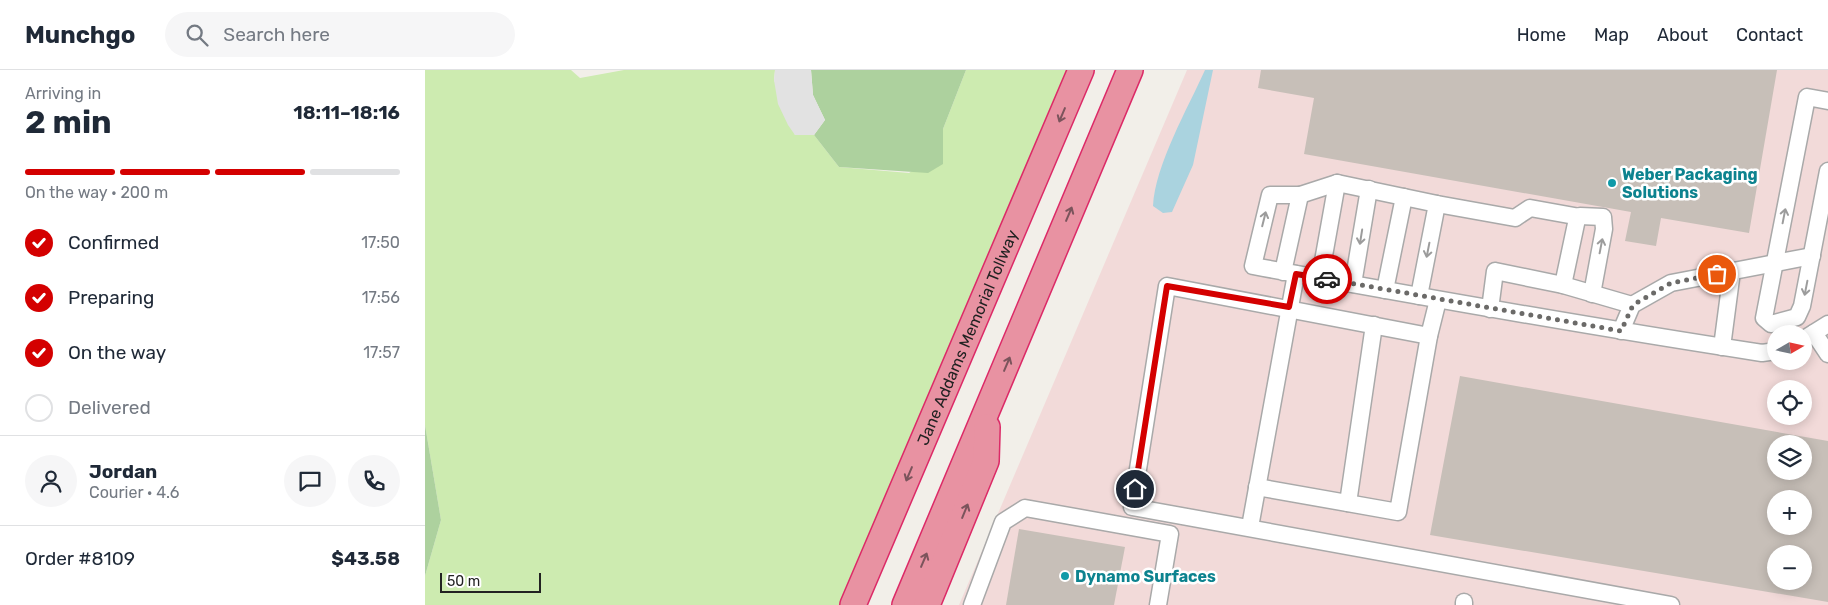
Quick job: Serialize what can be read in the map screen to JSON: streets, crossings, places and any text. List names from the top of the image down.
{
  "streets": {
    "highway": ["Jane Addams Memorial Tollway"]
  },
  "places": ["Weber Packaging Solutions", "Dynamo Surfaces"],
  "scale_bar": "50 m",
  "north": "right",
  "page": {
    "header": "Munchgo",
    "search": "Search here",
    "nav": [
      "Home",
      "Map",
      "About",
      "Contact"
    ],
    "heading": ["2 min", "Arriving in", "18:11–18:16"],
    "panel": [
      "Jordan",
      "Courier · 4.6",
      "Order #8109",
      "$43.58"
    ],
    "bar": "On the way · 200 m",
    "list": [
      ["Confirmed", "17:50"],
      ["Preparing", "17:56"],
      ["On the way", "17:57"],
      "Delivered"
    ],
    "map_buttons": ["+", "−"],
    "scale": "50 m"
  }
}
